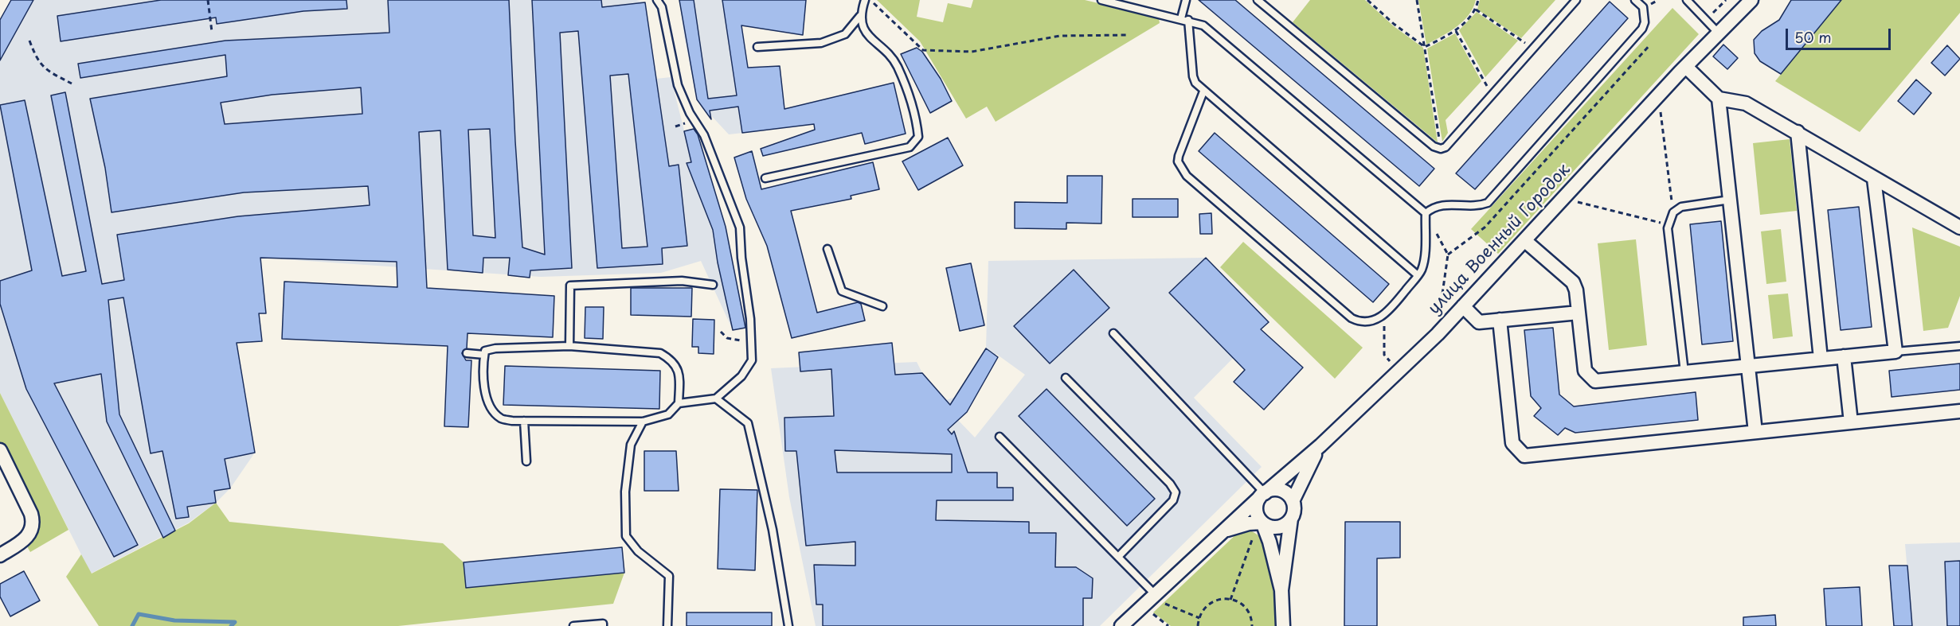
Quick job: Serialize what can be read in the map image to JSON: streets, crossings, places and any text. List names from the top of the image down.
{
  "streets": {
    "street": ["улица Военный Городок"]
  },
  "scale_bar": "50 m"
}
